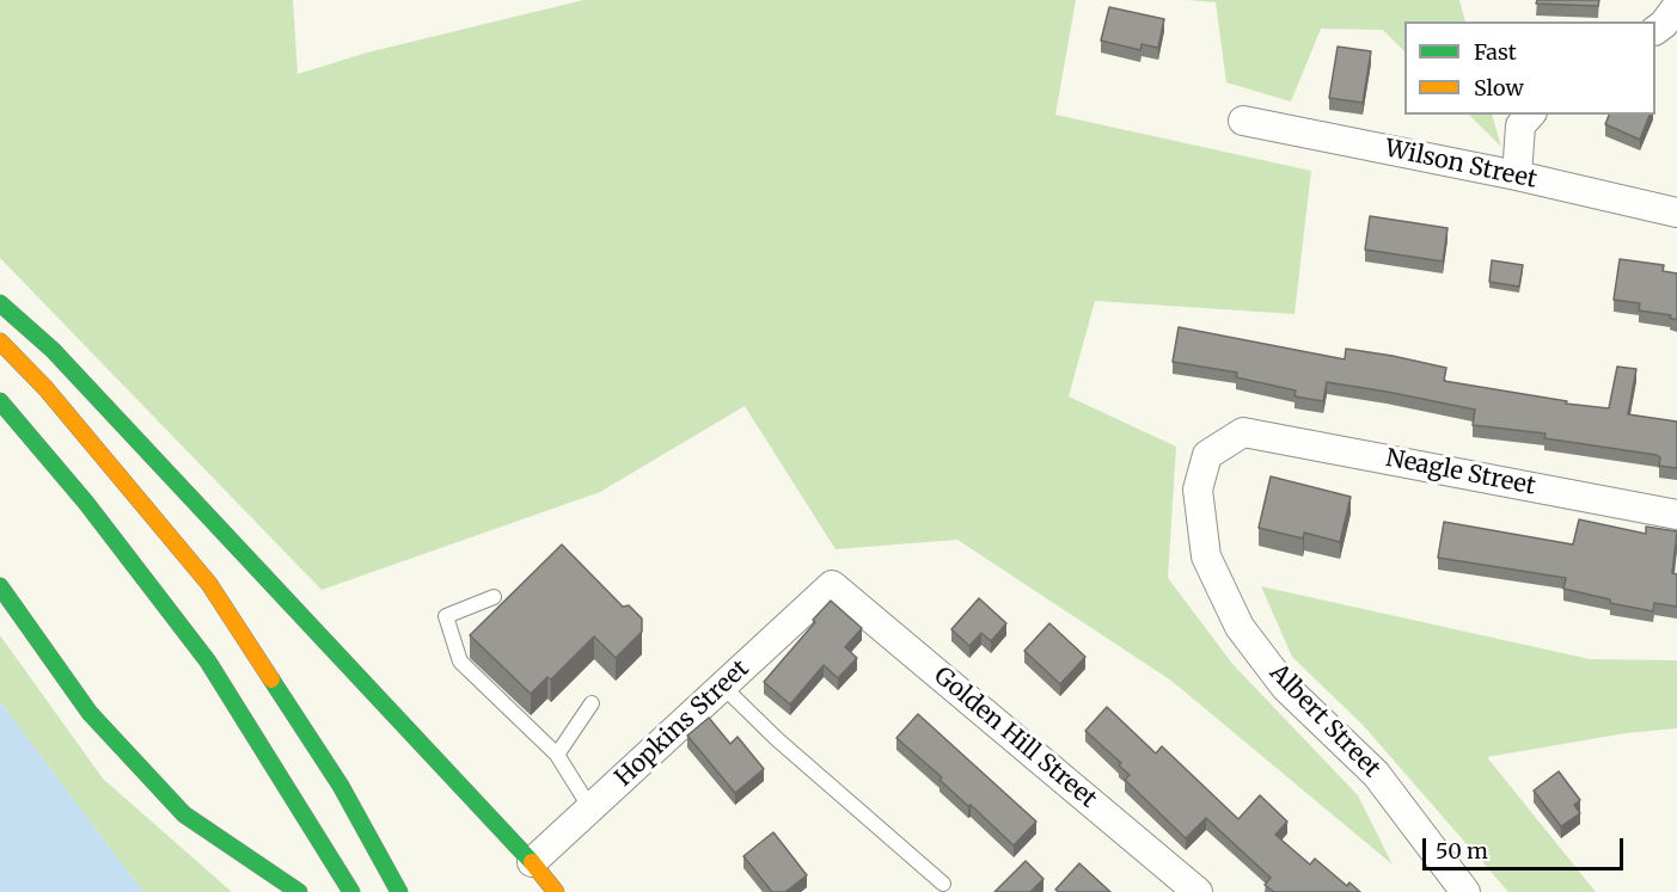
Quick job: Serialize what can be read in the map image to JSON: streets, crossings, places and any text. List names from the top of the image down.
{
  "streets": {
    "street": [
      "Wilson Street",
      "Neagle Street",
      "Albert Street",
      "Hopkins Street",
      "Golden Hill Street"
    ]
  },
  "crossings": [
    ["Neagle Street", "Albert Street"],
    ["Hopkins Street", "Golden Hill Street"]
  ],
  "legend": ["Fast", "Slow"],
  "scale_bar": "50 m"
}
